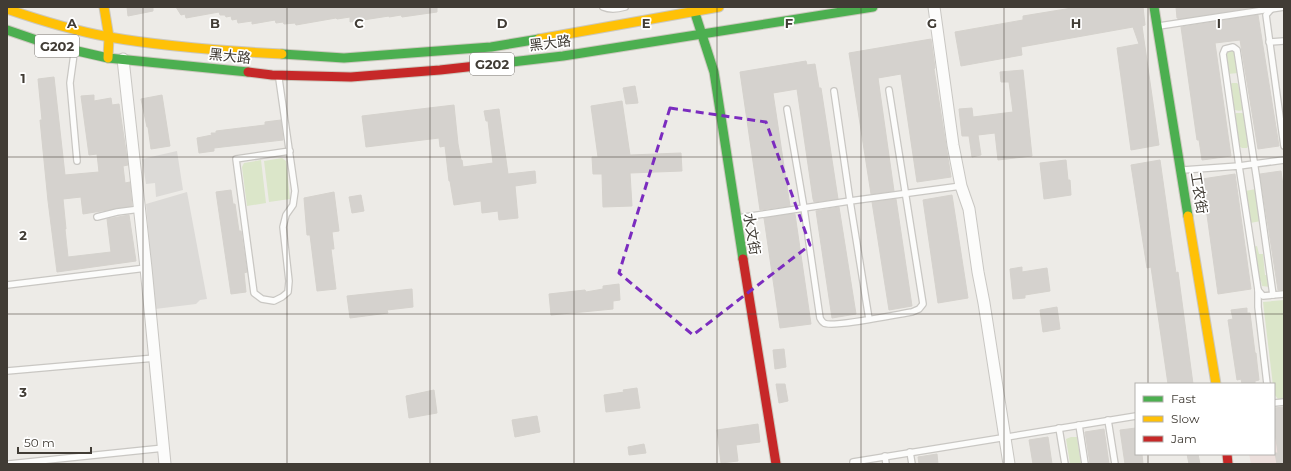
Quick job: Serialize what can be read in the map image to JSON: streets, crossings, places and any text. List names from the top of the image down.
{
  "streets": {
    "main road": [
      "黑大路",
      "G202",
      "工农街",
      "水文街"
    ]
  },
  "crossings": [
    ["黑大路", "G202"],
    ["黑大路", "水文街"]
  ],
  "legend": ["Fast", "Slow", "Jam"],
  "scale_bar": "50 m",
  "grid": {
    "columns": [
      "A",
      "B",
      "C",
      "D",
      "E",
      "F",
      "G",
      "H",
      "I"
    ],
    "rows": ["1", "2", "3"]
  }
}
